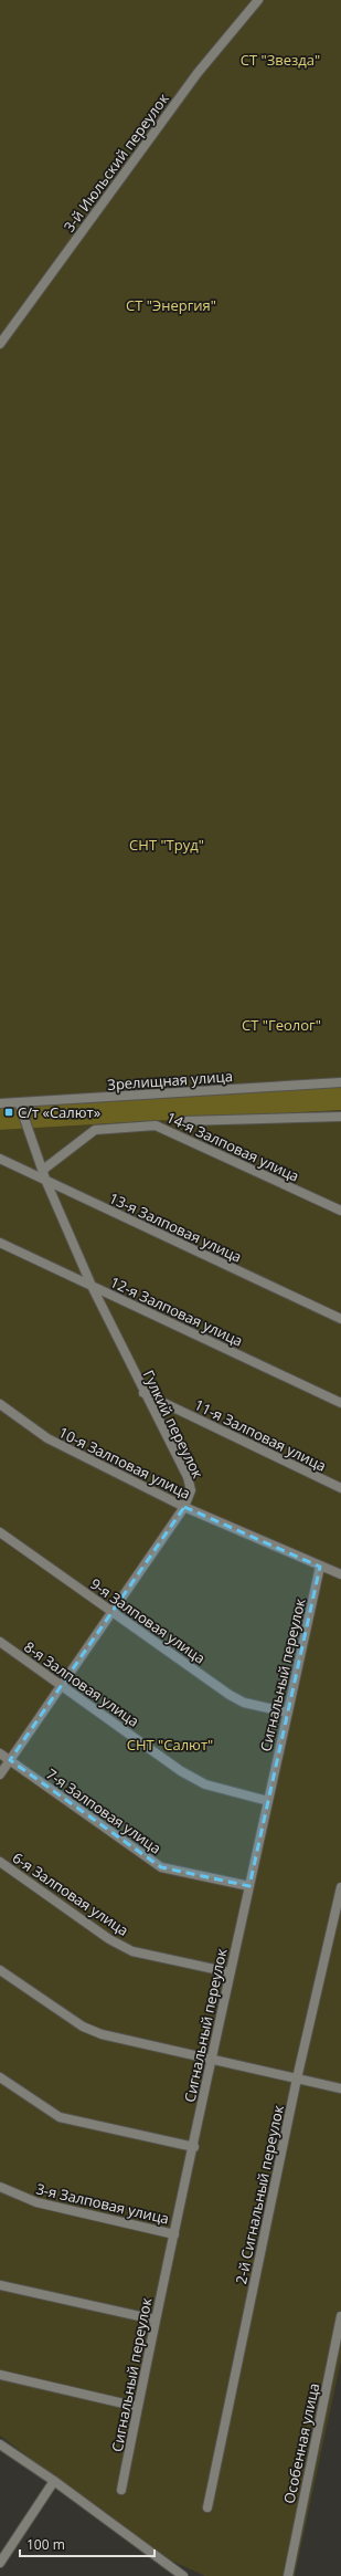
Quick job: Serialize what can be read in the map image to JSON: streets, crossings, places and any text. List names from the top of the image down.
{
  "streets": {
    "street": [
      "3-й Июльский переулок",
      "Зрелищная улица",
      "14-я Залповая улица",
      "13-я Залповая улица",
      "12-я Залповая улица",
      "Гулкий переулок",
      "11-я Залповая улица",
      "10-я Залповая улица",
      "9-я Залповая улица",
      "Сигнальный переулок",
      "8-я Залповая улица",
      "7-я Залповая улица",
      "6-я Залповая улица",
      "2-й Сигнальный переулок",
      "3-я Залповая улица",
      "Особенная улица"
    ]
  },
  "crossings": [
    ["Зрелищная улица", "Гулкий переулок"],
    ["14-я Залповая улица", "Гулкий переулок"],
    ["13-я Залповая улица", "Гулкий переулок"],
    ["12-я Залповая улица", "Гулкий переулок"],
    ["Гулкий переулок", "11-я Залповая улица"],
    ["Гулкий переулок", "10-я Залповая улица"],
    ["Гулкий переулок", "9-я Залповая улица"],
    ["Гулкий переулок", "8-я Залповая улица"],
    ["Гулкий переулок", "7-я Залповая улица"],
    ["10-я Залповая улица", "Сигнальный переулок"],
    ["9-я Залповая улица", "Сигнальный переулок"],
    ["Сигнальный переулок", "8-я Залповая улица"],
    ["Сигнальный переулок", "7-я Залповая улица"],
    ["Сигнальный переулок", "6-я Залповая улица"],
    ["Сигнальный переулок", "3-я Залповая улица"]
  ],
  "parks": [
    "СТ \"Звезда\"",
    "СТ \"Энергия\"",
    "СНТ \"Труд\"",
    "СТ \"Геолог\"",
    "СНТ \"Салют\""
  ],
  "places": {
    "transit": ["С/т «Салют»"]
  },
  "scale_bar": "100 m"
}
